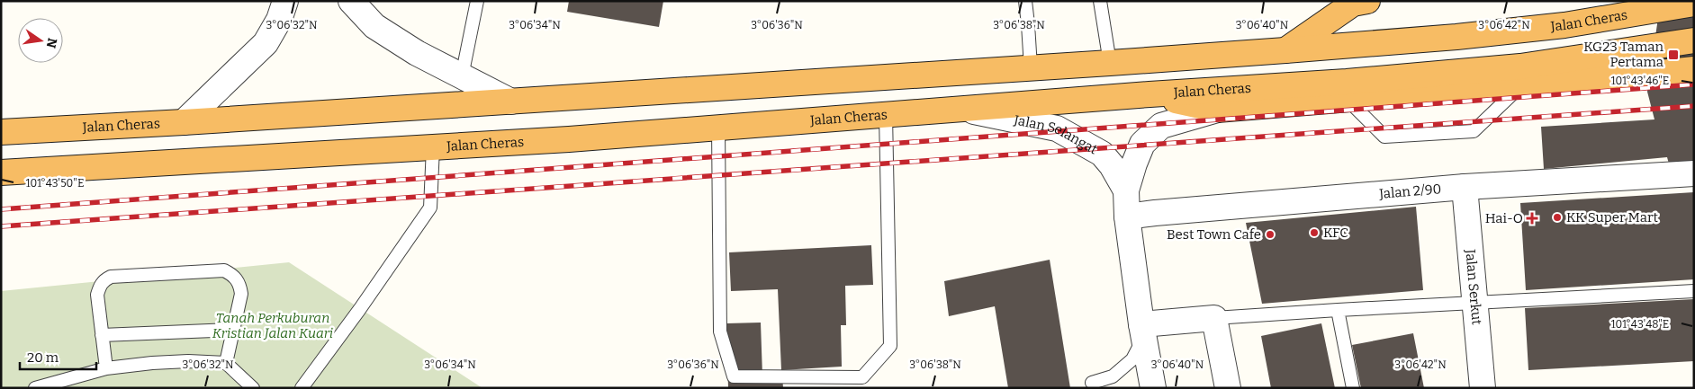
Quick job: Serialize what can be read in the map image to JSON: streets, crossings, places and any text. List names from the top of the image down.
{
  "streets": {
    "highway": ["Jalan Cheras"],
    "street": ["Jalan Selangat", "Jalan 2/90", "Jalan Serkut"]
  },
  "crossings": [
    ["Jalan Cheras", "Jalan Selangat"],
    ["Jalan Selangat", "Jalan 2/90"],
    ["Jalan 2/90", "Jalan Serkut"]
  ],
  "parks": ["Tanah Perkuburan Kristian Jalan Kuari"],
  "places": {
    "transit": ["KG23 Taman Pertama"],
    "other": ["KK Super Mart", "KFC", "Best Town Cafe"],
    "health": ["Hai-O"]
  },
  "scale_bar": "20 m",
  "north": "right",
  "coordinates": [
    "3°06'32\"N",
    "3°06'34\"N",
    "3°06'36\"N",
    "3°06'38\"N",
    "3°06'40\"N",
    "3°06'42\"N",
    "101°43'46\"E",
    "101°43'50\"E",
    "101°43'48\"E"
  ]
}
